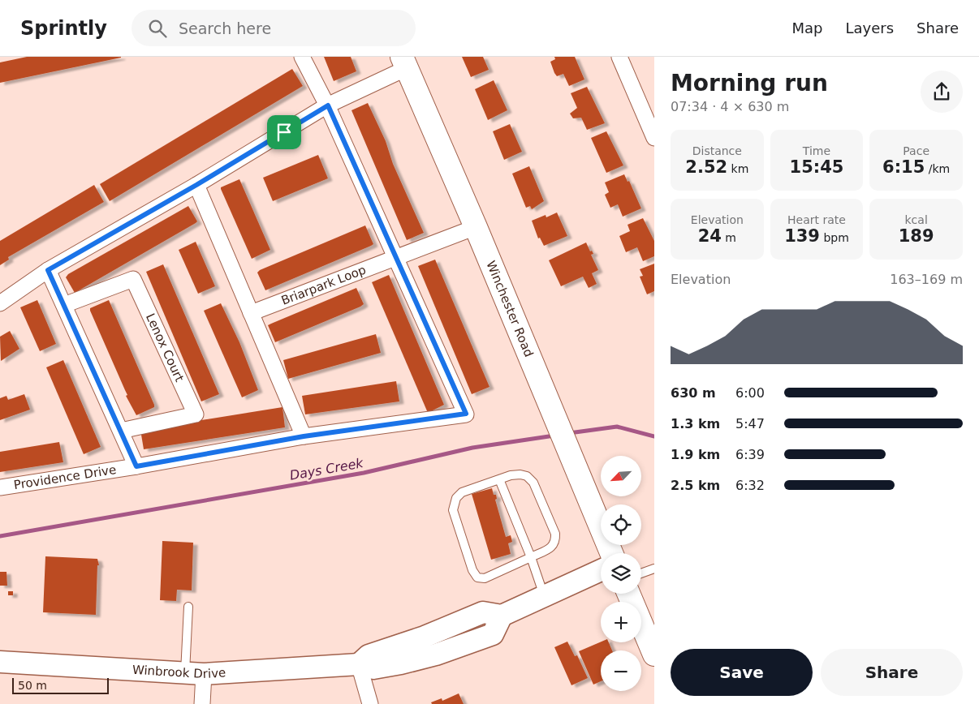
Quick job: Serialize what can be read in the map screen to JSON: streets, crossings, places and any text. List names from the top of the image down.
{
  "streets": {
    "main road": ["Winchester Road"],
    "street": [
      "Briarpark Loop",
      "Lenox Court",
      "Providence Drive",
      "Winbrook Drive"
    ]
  },
  "crossings": [
    ["Briarpark Loop", "Winchester Road"],
    ["Briarpark Loop", "Providence Drive"]
  ],
  "water": ["Days Creek"],
  "scale_bar": "50 m",
  "north": "bottom left",
  "page": {
    "header": "Sprintly",
    "search": "Search here",
    "nav": ["Map", "Layers", "Share"],
    "heading": ["Morning run", "07:34 · 4 × 630 m"],
    "stats": [
      ["Distance", "2.52 km"],
      ["Time", "15:45"],
      ["Pace", "6:15 /km"],
      ["Elevation", "24 m"],
      ["Heart rate", "139 bpm"],
      ["kcal", "189"]
    ],
    "chart": ["Elevation", "163–169 m"],
    "list": [
      {
        "name": "630 m",
        "note": "6:00"
      },
      {
        "name": "1.3 km",
        "note": "5:47"
      },
      {
        "name": "1.9 km",
        "note": "6:39"
      },
      {
        "name": "2.5 km",
        "note": "6:32"
      }
    ],
    "map_buttons": ["+", "−"],
    "buttons": ["Save", "Share"],
    "scale": "50 m"
  }
}
